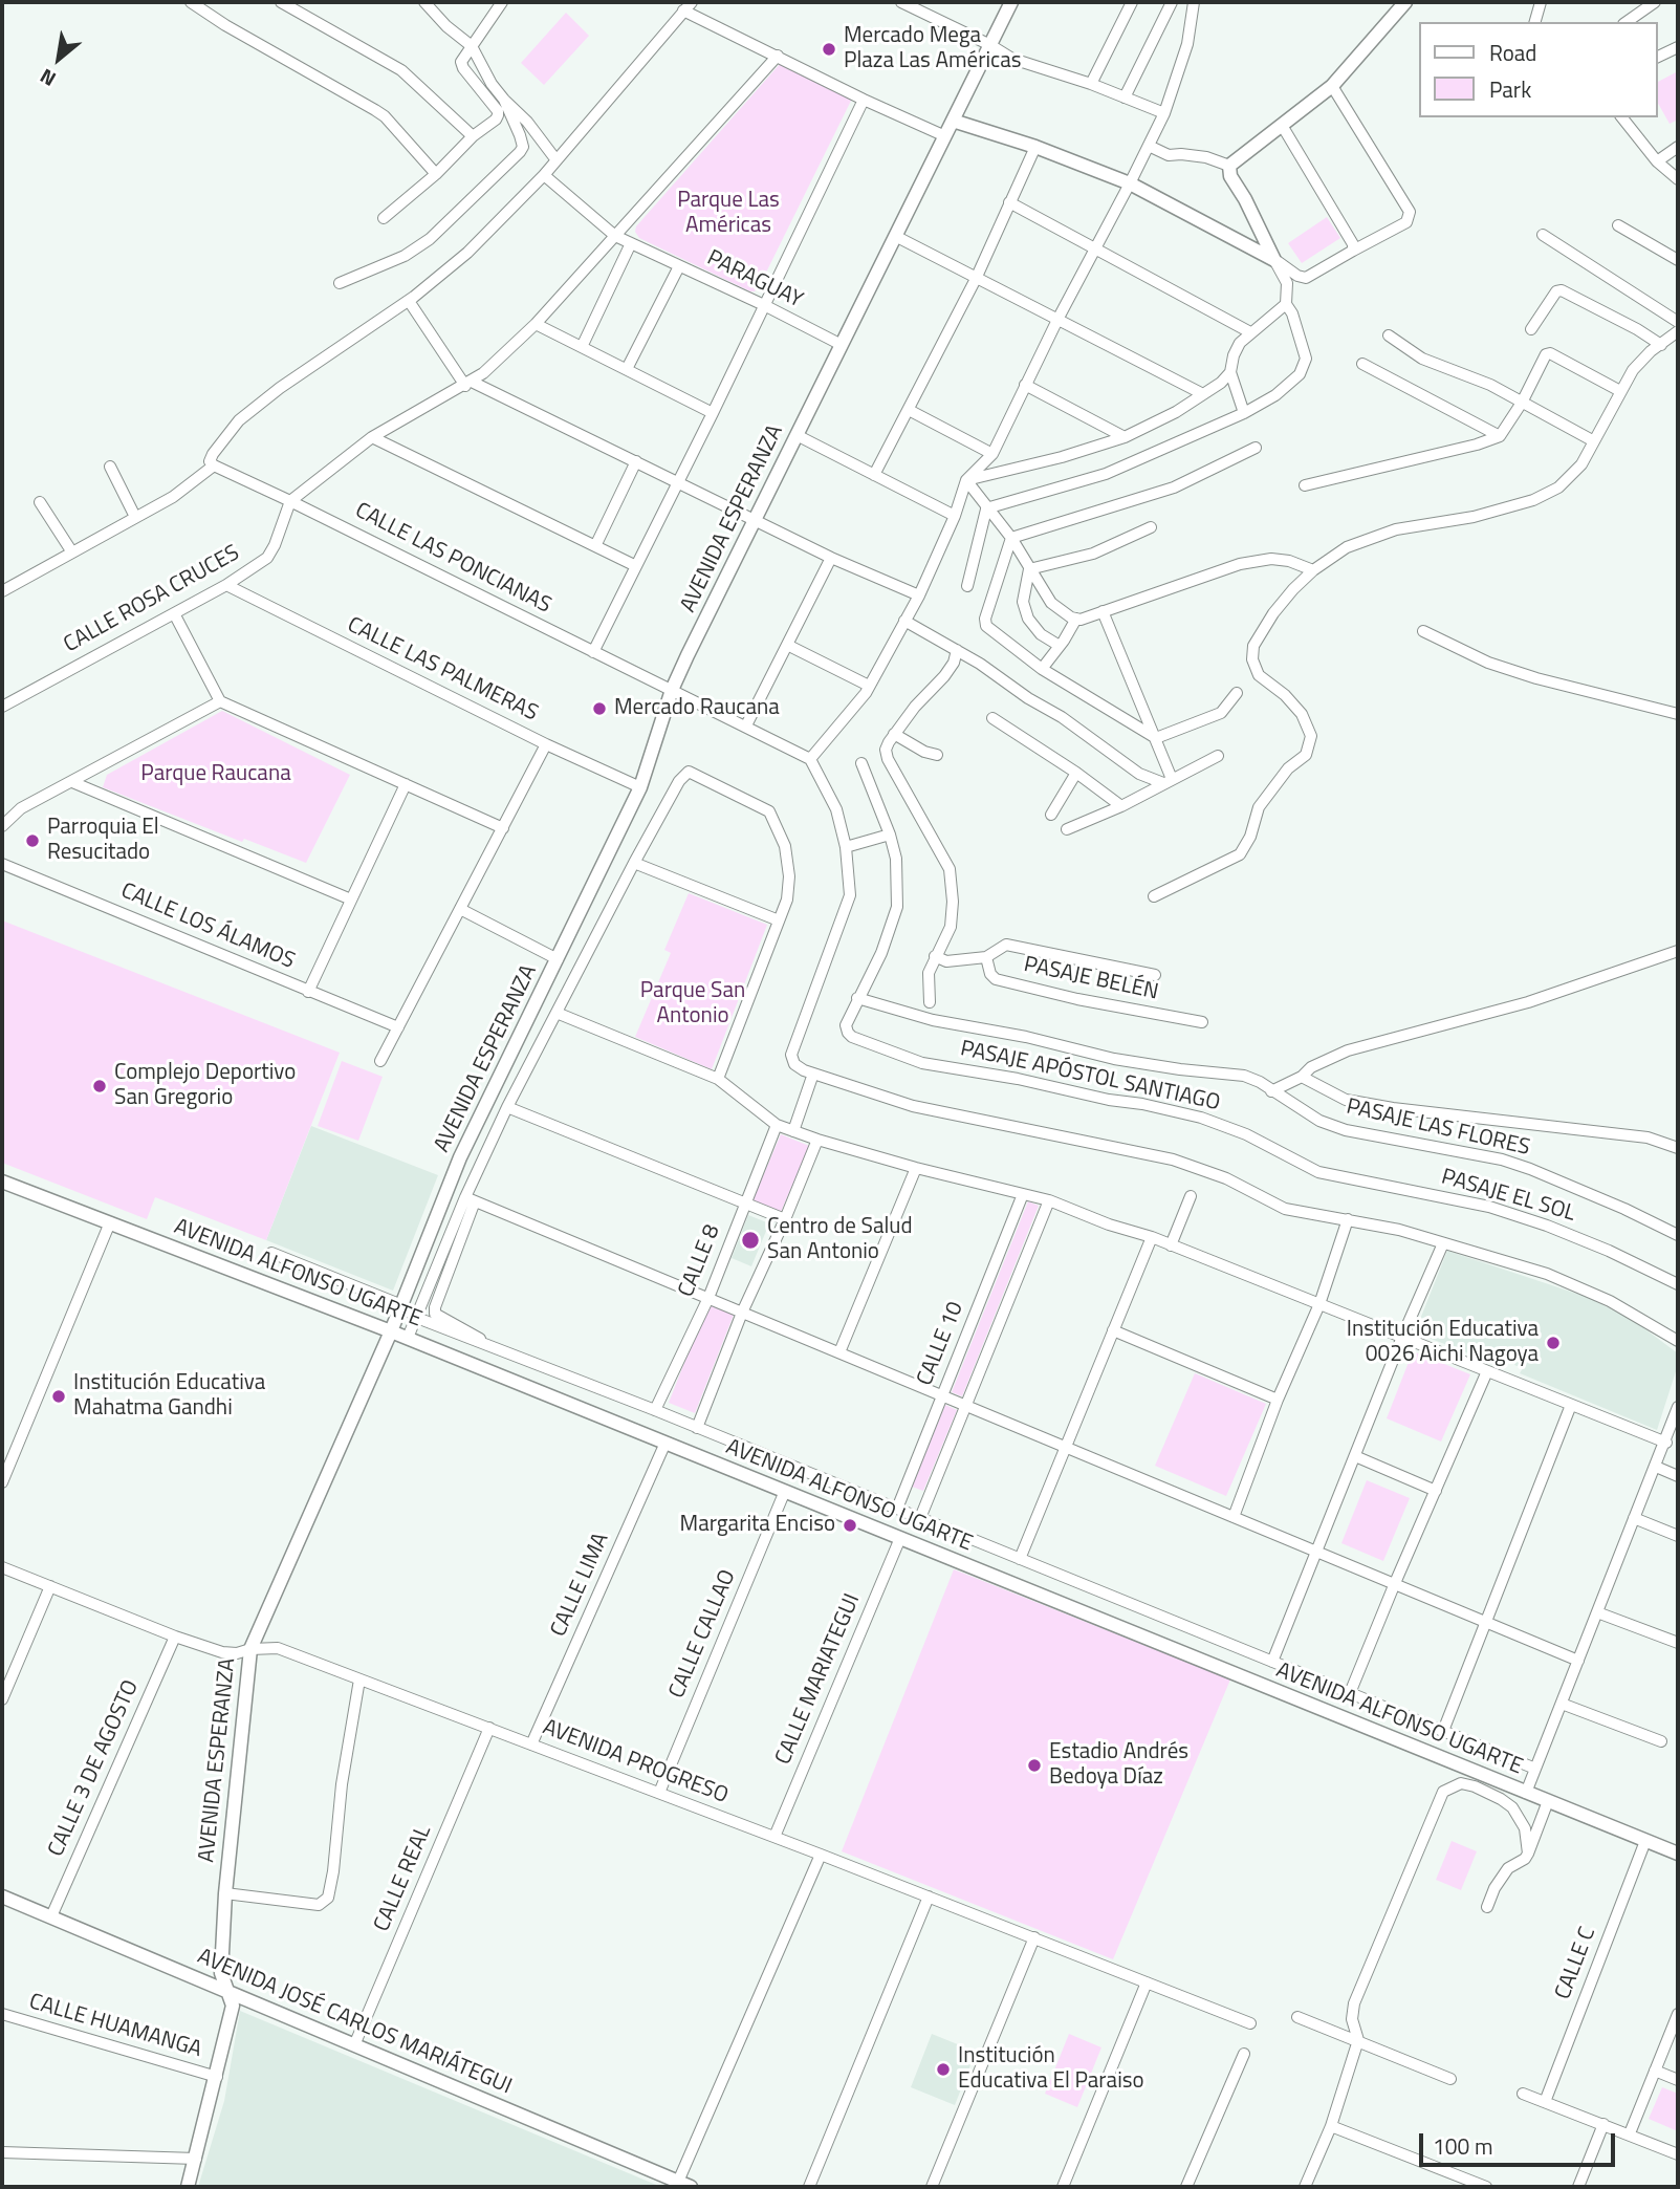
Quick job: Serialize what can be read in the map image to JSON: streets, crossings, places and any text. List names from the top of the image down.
{
  "streets": {
    "street": [
      "PARAGUAY",
      "AVENIDA ESPERANZA",
      "CALLE LAS PONCIANAS",
      "CALLE ROSA CRUCES",
      "CALLE LAS PALMERAS",
      "CALLE LOS ÁLAMOS",
      "PASAJE BELÉN",
      "PASAJE APÓSTOL SANTIAGO",
      "PASAJE LAS FLORES",
      "PASAJE EL SOL",
      "CALLE 8",
      "AVENIDA ALFONSO UGARTE",
      "CALLE 10",
      "CALLE LIMA",
      "CALLE CALLAO",
      "CALLE MARIATEGUI",
      "AVENIDA PROGRESO",
      "CALLE 3 DE AGOSTO",
      "CALLE REAL",
      "CALLE C",
      "AVENIDA JOSÉ CARLOS MARIÁTEGUI",
      "CALLE HUAMANGA"
    ]
  },
  "crossings": [
    ["PARAGUAY", "AVENIDA ESPERANZA"],
    ["AVENIDA ESPERANZA", "CALLE LAS PONCIANAS"],
    ["AVENIDA ESPERANZA", "CALLE LAS PALMERAS"],
    ["AVENIDA ESPERANZA", "AVENIDA ALFONSO UGARTE"],
    ["AVENIDA ESPERANZA", "AVENIDA PROGRESO"],
    ["AVENIDA ESPERANZA", "AVENIDA JOSÉ CARLOS MARIÁTEGUI"],
    ["AVENIDA ESPERANZA", "CALLE HUAMANGA"],
    ["CALLE LAS PONCIANAS", "CALLE ROSA CRUCES"],
    ["CALLE ROSA CRUCES", "CALLE LAS PALMERAS"],
    ["PASAJE APÓSTOL SANTIAGO", "PASAJE LAS FLORES"],
    ["PASAJE APÓSTOL SANTIAGO", "PASAJE EL SOL"],
    ["CALLE 8", "AVENIDA ALFONSO UGARTE"],
    ["AVENIDA ALFONSO UGARTE", "CALLE 10"],
    ["AVENIDA ALFONSO UGARTE", "CALLE LIMA"],
    ["AVENIDA ALFONSO UGARTE", "CALLE CALLAO"],
    ["AVENIDA ALFONSO UGARTE", "CALLE MARIATEGUI"],
    ["AVENIDA ALFONSO UGARTE", "CALLE C"],
    ["CALLE LIMA", "AVENIDA PROGRESO"],
    ["CALLE CALLAO", "AVENIDA PROGRESO"],
    ["CALLE MARIATEGUI", "AVENIDA PROGRESO"],
    ["AVENIDA PROGRESO", "CALLE 3 DE AGOSTO"],
    ["AVENIDA PROGRESO", "CALLE REAL"],
    ["CALLE 3 DE AGOSTO", "AVENIDA JOSÉ CARLOS MARIÁTEGUI"],
    ["CALLE REAL", "AVENIDA JOSÉ CARLOS MARIÁTEGUI"]
  ],
  "parks": ["Parque Las Américas", "Parque Raucana", "Parque San Antonio"],
  "places": [
    "Mercado Mega Plaza Las Américas",
    "Mercado Raucana",
    "Parroquia El Resucitado",
    "Complejo Deportivo San Gregorio",
    "Centro de Salud San Antonio",
    "Institución Educativa 0026 Aichi Nagoya",
    "Institución Educativa Mahatma Gandhi",
    "Margarita Enciso",
    "Estadio Andrés Bedoya Díaz",
    "Institución Educativa El Paraiso"
  ],
  "legend": ["Road", "Park"],
  "scale_bar": "100 m",
  "north": "bottom left"
}
